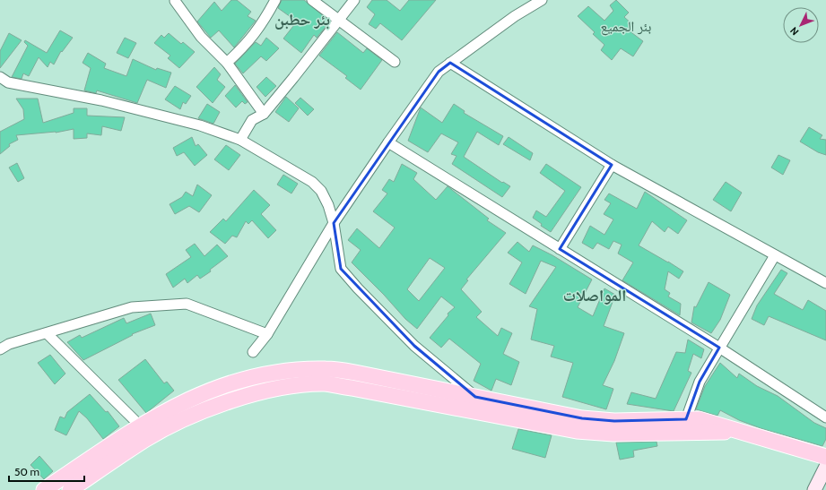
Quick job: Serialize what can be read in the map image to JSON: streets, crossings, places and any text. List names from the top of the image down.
{
  "districts": ["بئر حطبن", "بئر الجميع", "المواصلات"],
  "scale_bar": "50 m",
  "north": "bottom left"
}
